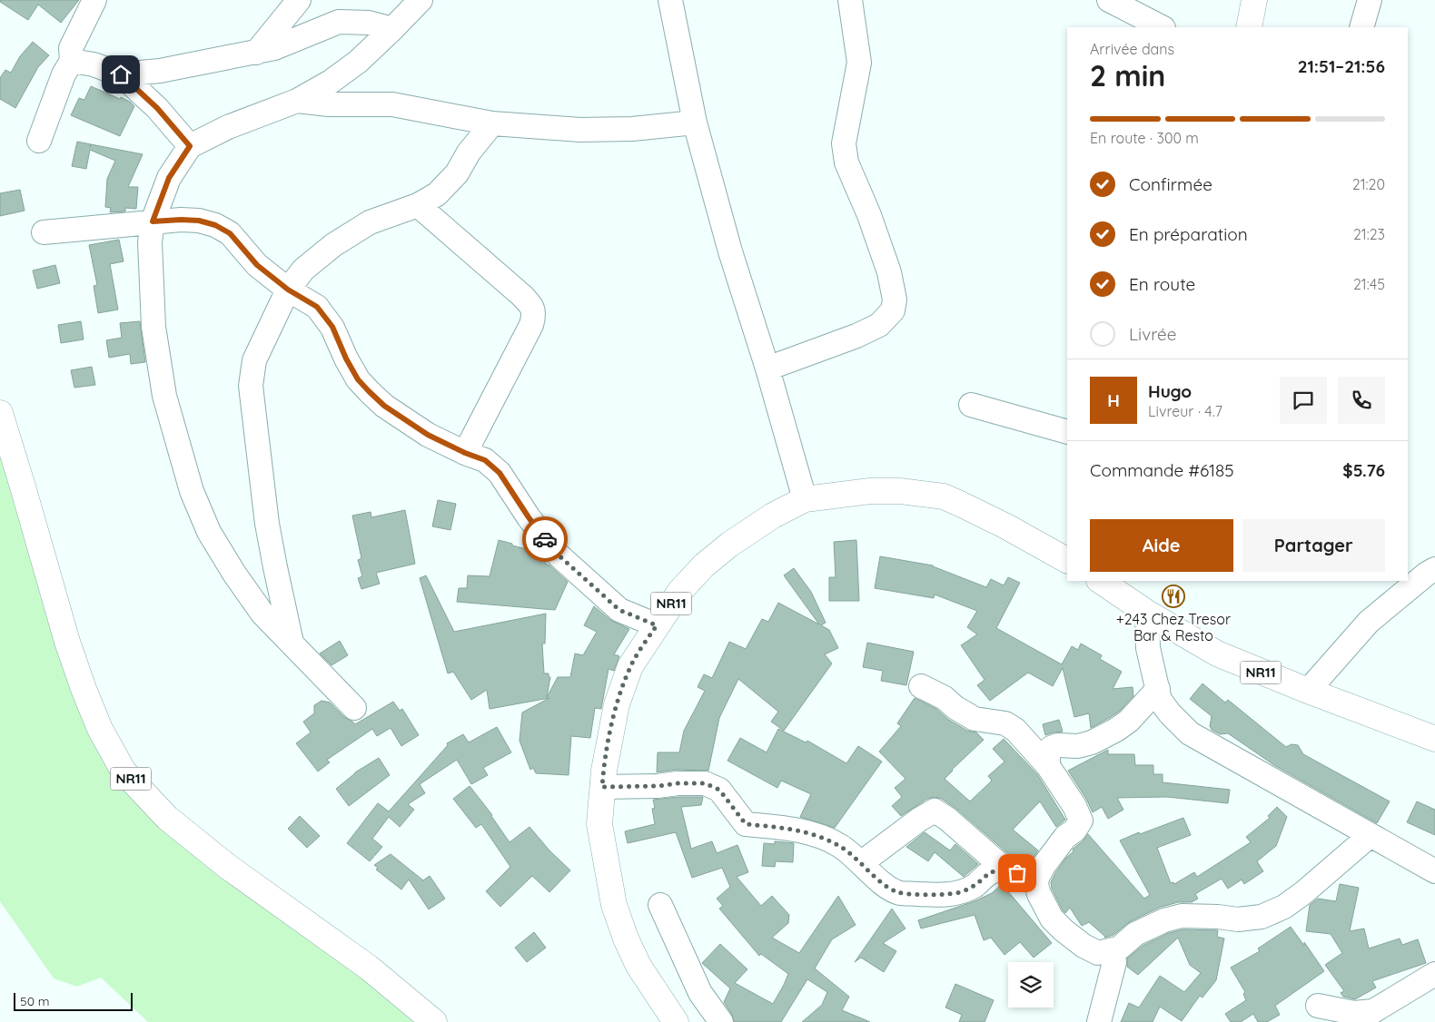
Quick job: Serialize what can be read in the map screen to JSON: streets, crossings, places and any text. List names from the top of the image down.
{
  "streets": {
    "main road": ["NR11"]
  },
  "places": {
    "restaurant": ["+243 Chez Tresor Bar & Resto"]
  },
  "scale_bar": "50 m",
  "page": {
    "heading": ["2 min", "Arrivée dans", "21:51–21:56"],
    "panel": [
      "Hugo",
      "Livreur · 4.7",
      "Commande #6185",
      "$5.76"
    ],
    "bar": "En route · 300 m",
    "list": [
      ["Confirmée", "21:20"],
      ["En préparation", "21:23"],
      ["En route", "21:45"],
      "Livrée"
    ],
    "round": "H",
    "buttons": ["Aide", "Partager"],
    "scale": "50 m"
  }
}
